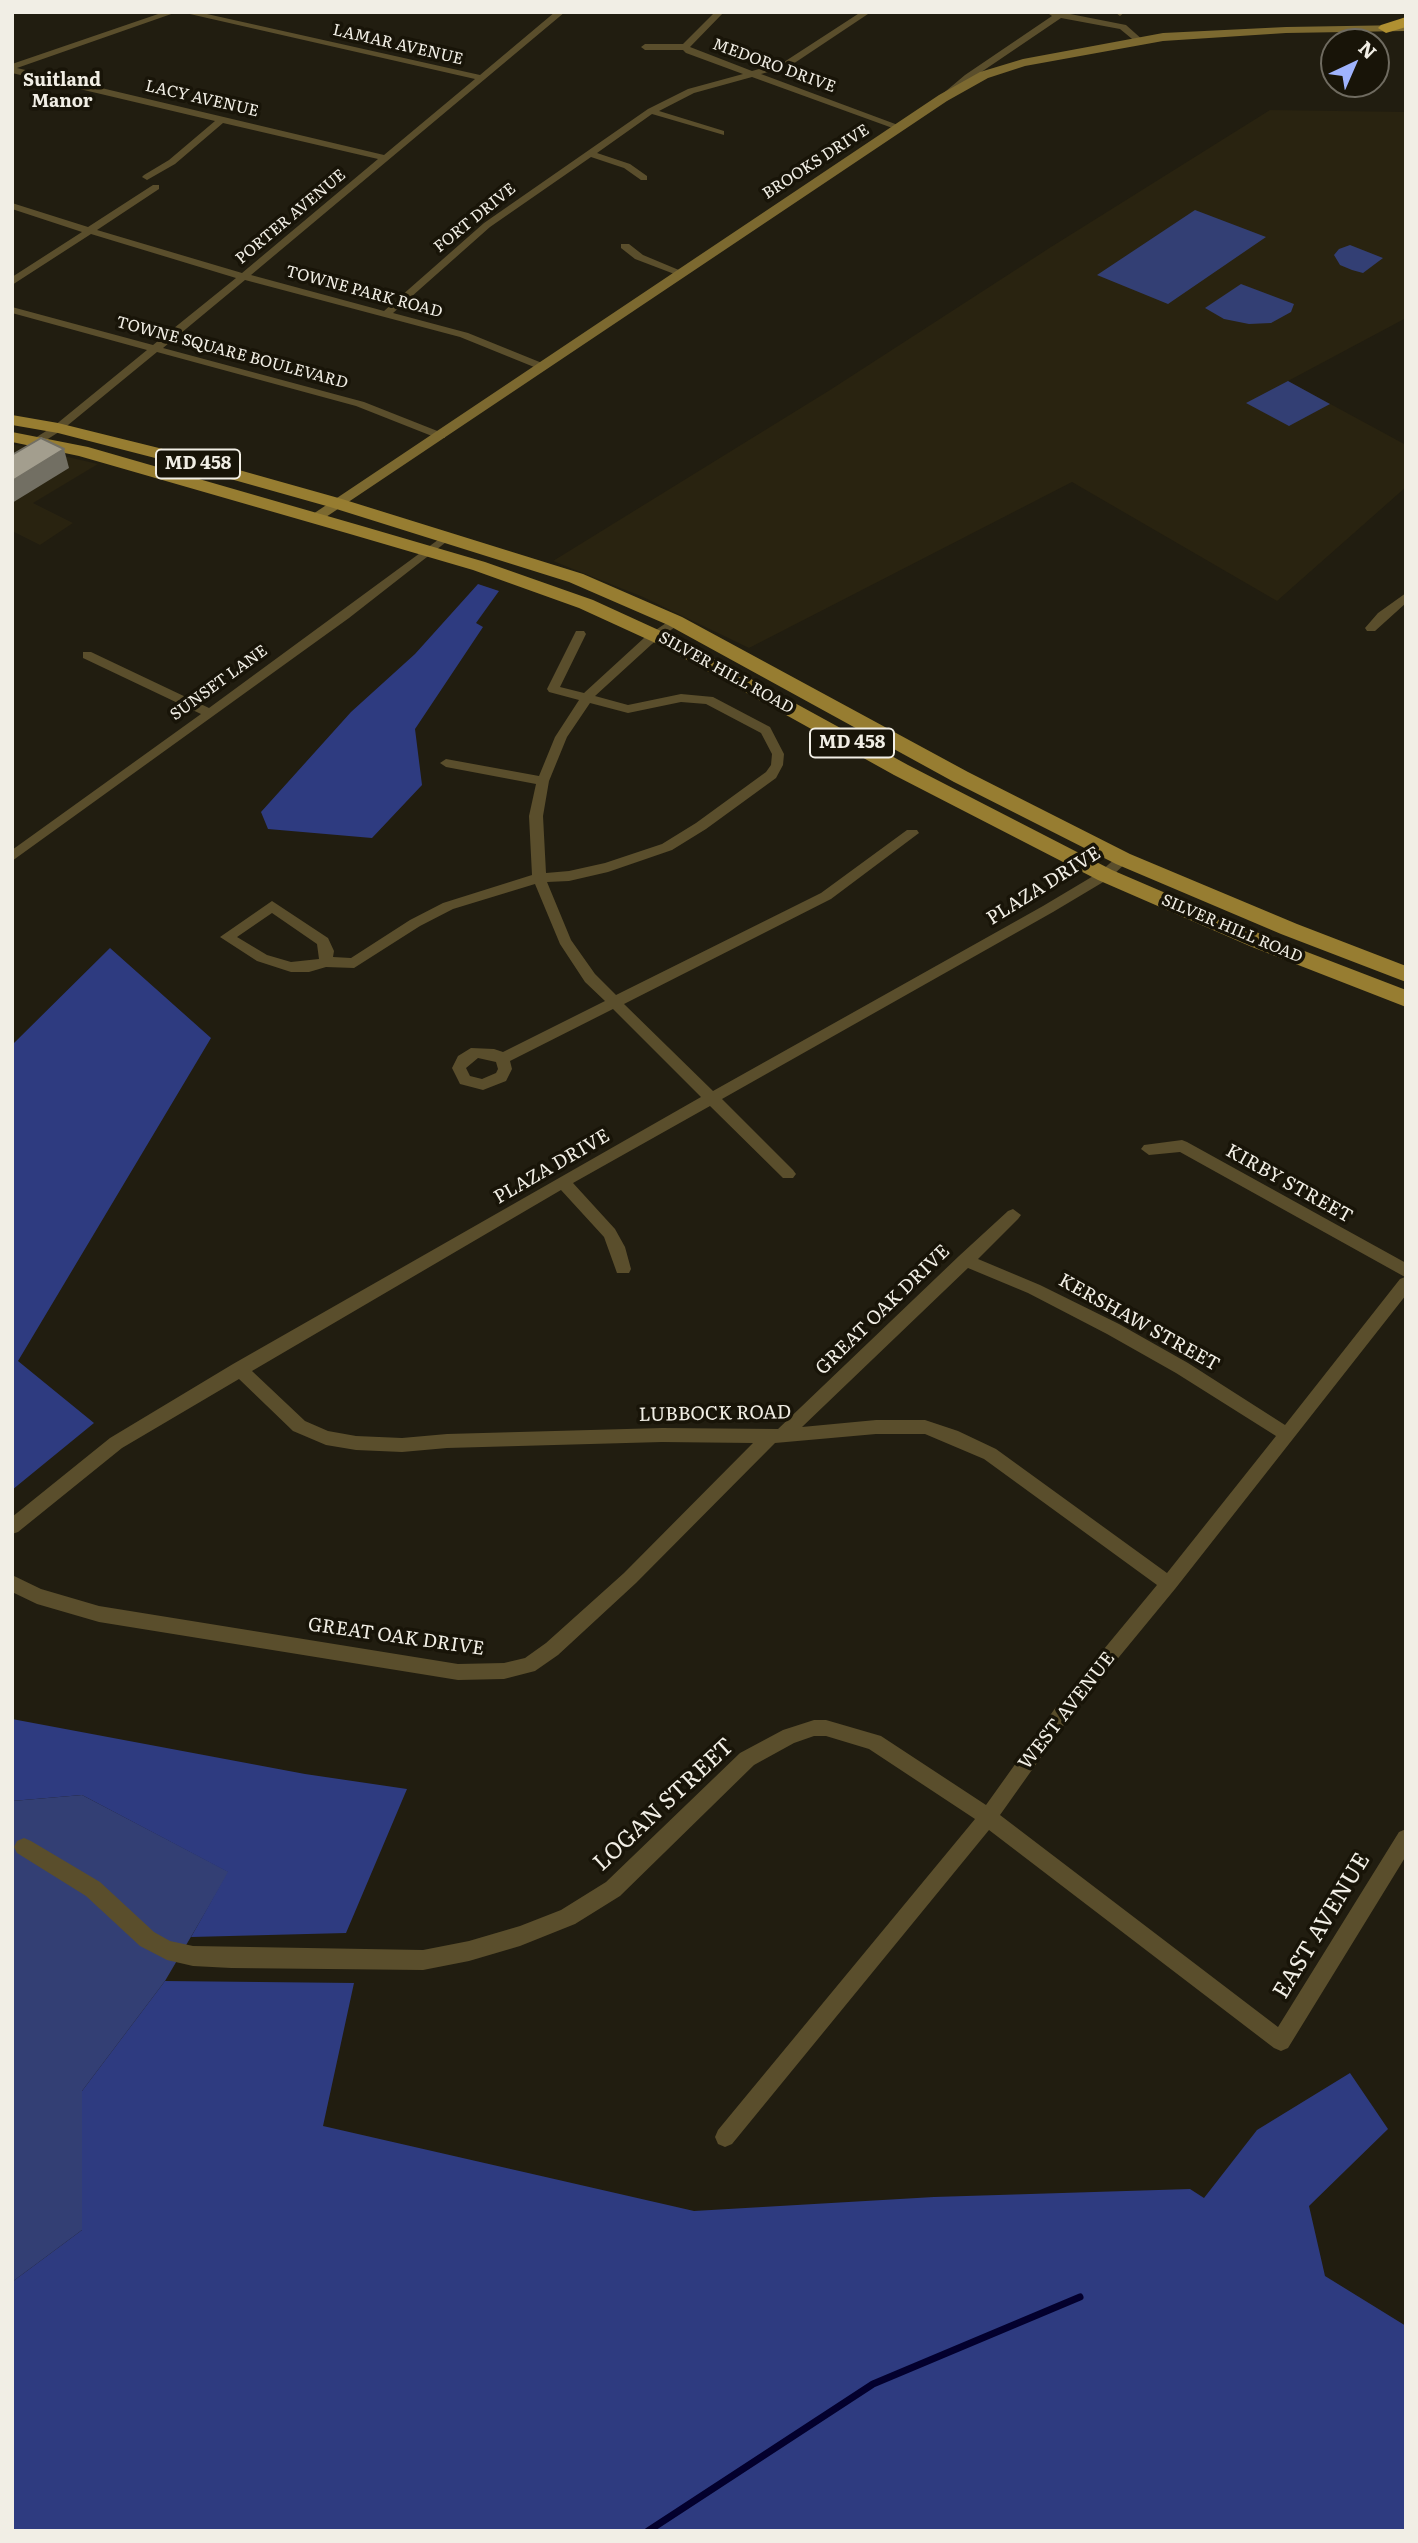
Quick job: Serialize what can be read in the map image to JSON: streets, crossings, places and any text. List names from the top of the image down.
{
  "streets": {
    "main road": ["MD 458", "SILVER HILL ROAD"],
    "street": [
      "LAMAR AVENUE",
      "MEDORO DRIVE",
      "LACY AVENUE",
      "BROOKS DRIVE",
      "PORTER AVENUE",
      "FORT DRIVE",
      "TOWNE PARK ROAD",
      "TOWNE SQUARE BOULEVARD",
      "SUNSET LANE",
      "PLAZA DRIVE",
      "KIRBY STREET",
      "GREAT OAK DRIVE",
      "KERSHAW STREET",
      "LUBBOCK ROAD",
      "WEST AVENUE",
      "LOGAN STREET",
      "EAST AVENUE"
    ]
  },
  "crossings": [
    ["LAMAR AVENUE", "PORTER AVENUE"],
    ["MEDORO DRIVE", "BROOKS DRIVE"],
    ["MEDORO DRIVE", "FORT DRIVE"],
    ["LACY AVENUE", "PORTER AVENUE"],
    ["BROOKS DRIVE", "TOWNE PARK ROAD"],
    ["BROOKS DRIVE", "TOWNE SQUARE BOULEVARD"],
    ["BROOKS DRIVE", "SILVER HILL ROAD"],
    ["PORTER AVENUE", "TOWNE PARK ROAD"],
    ["PORTER AVENUE", "TOWNE SQUARE BOULEVARD"],
    ["PORTER AVENUE", "SILVER HILL ROAD"],
    ["FORT DRIVE", "TOWNE PARK ROAD"],
    ["SILVER HILL ROAD", "SUNSET LANE"],
    ["SILVER HILL ROAD", "PLAZA DRIVE"],
    ["PLAZA DRIVE", "LUBBOCK ROAD"],
    ["GREAT OAK DRIVE", "KERSHAW STREET"],
    ["GREAT OAK DRIVE", "LUBBOCK ROAD"],
    ["KERSHAW STREET", "WEST AVENUE"],
    ["LUBBOCK ROAD", "WEST AVENUE"],
    ["WEST AVENUE", "LOGAN STREET"],
    ["LOGAN STREET", "EAST AVENUE"]
  ],
  "districts": ["Suitland Manor"],
  "north": "top right"
}
